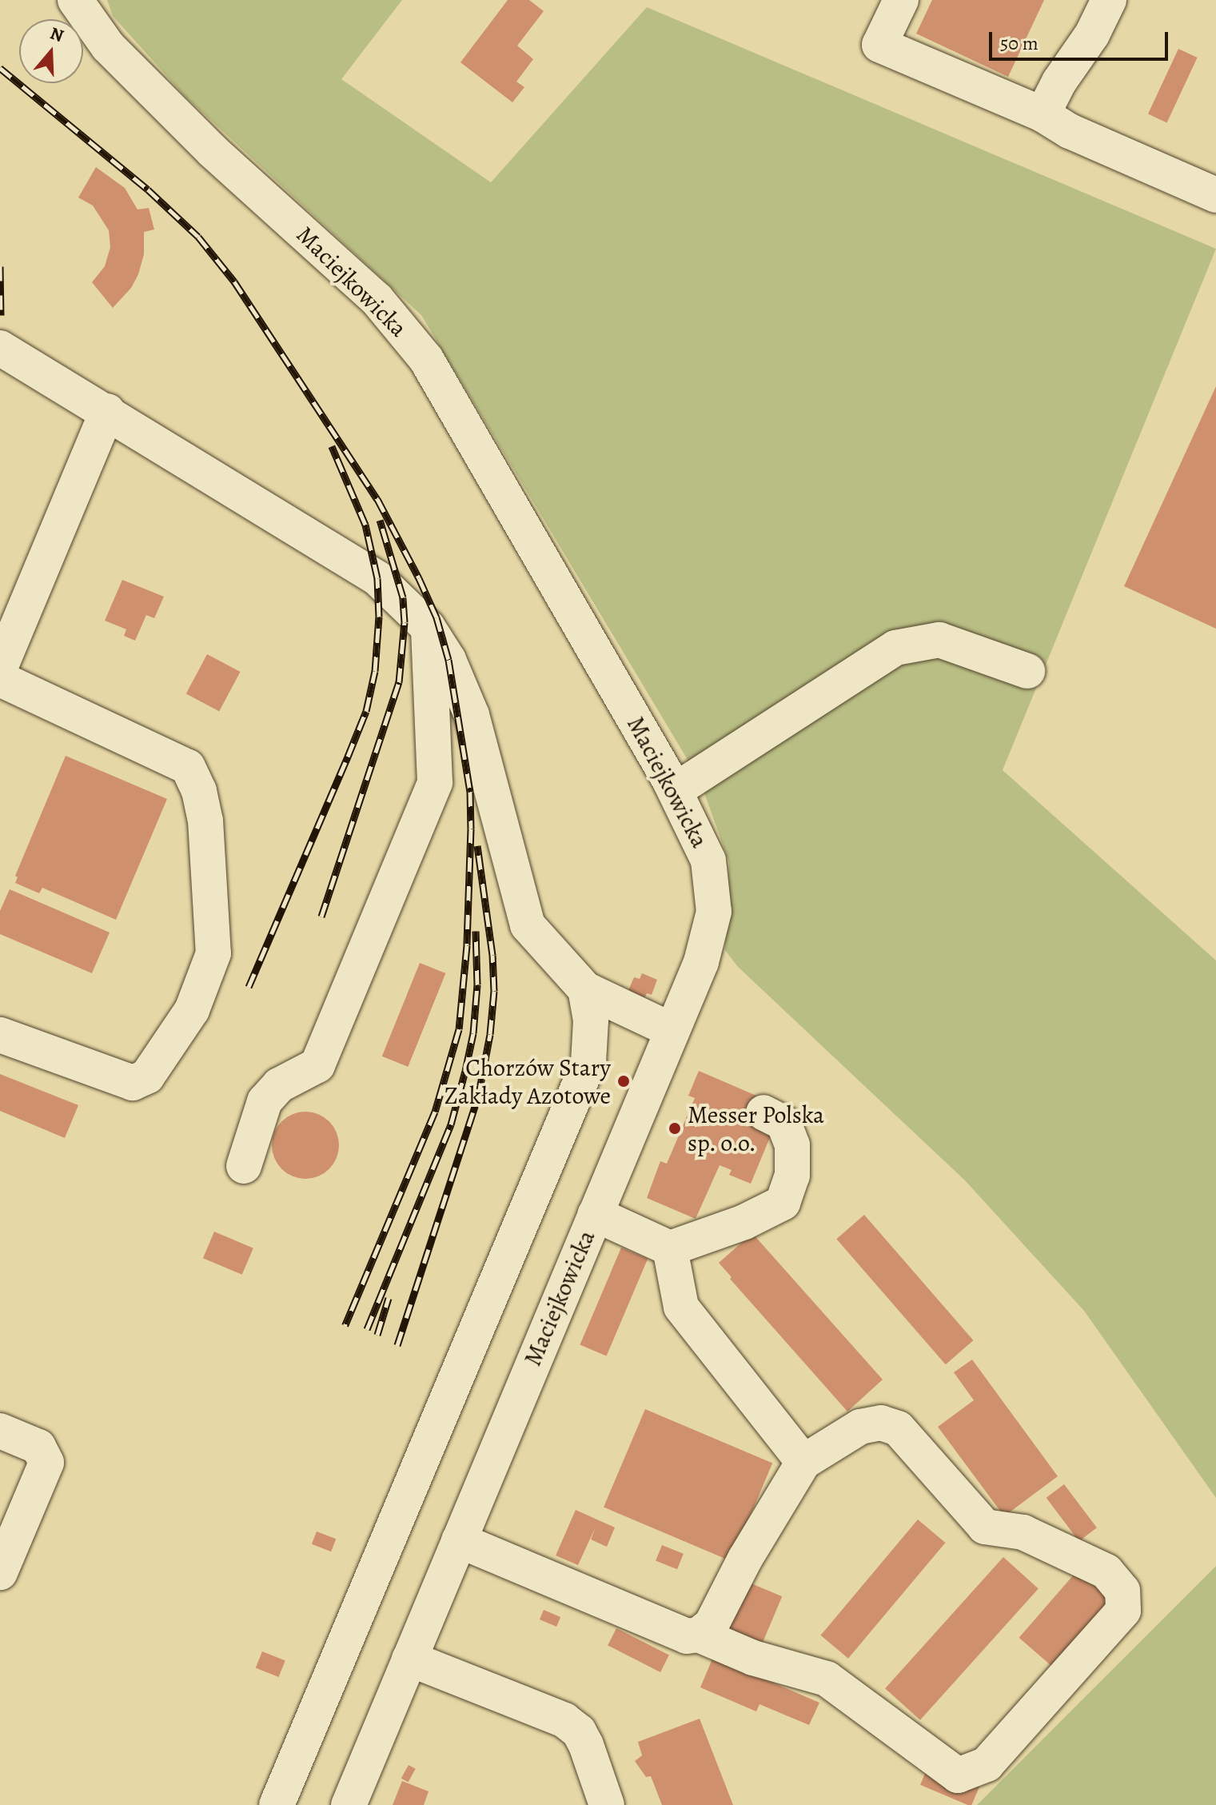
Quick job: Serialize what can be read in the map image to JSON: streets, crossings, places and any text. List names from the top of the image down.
{
  "streets": {
    "street": ["Maciejkowicka"]
  },
  "places": ["Chorzów Stary Zakłady Azotowe", "Messer Polska sp. o.o."],
  "scale_bar": "50 m",
  "north": "top"
}
